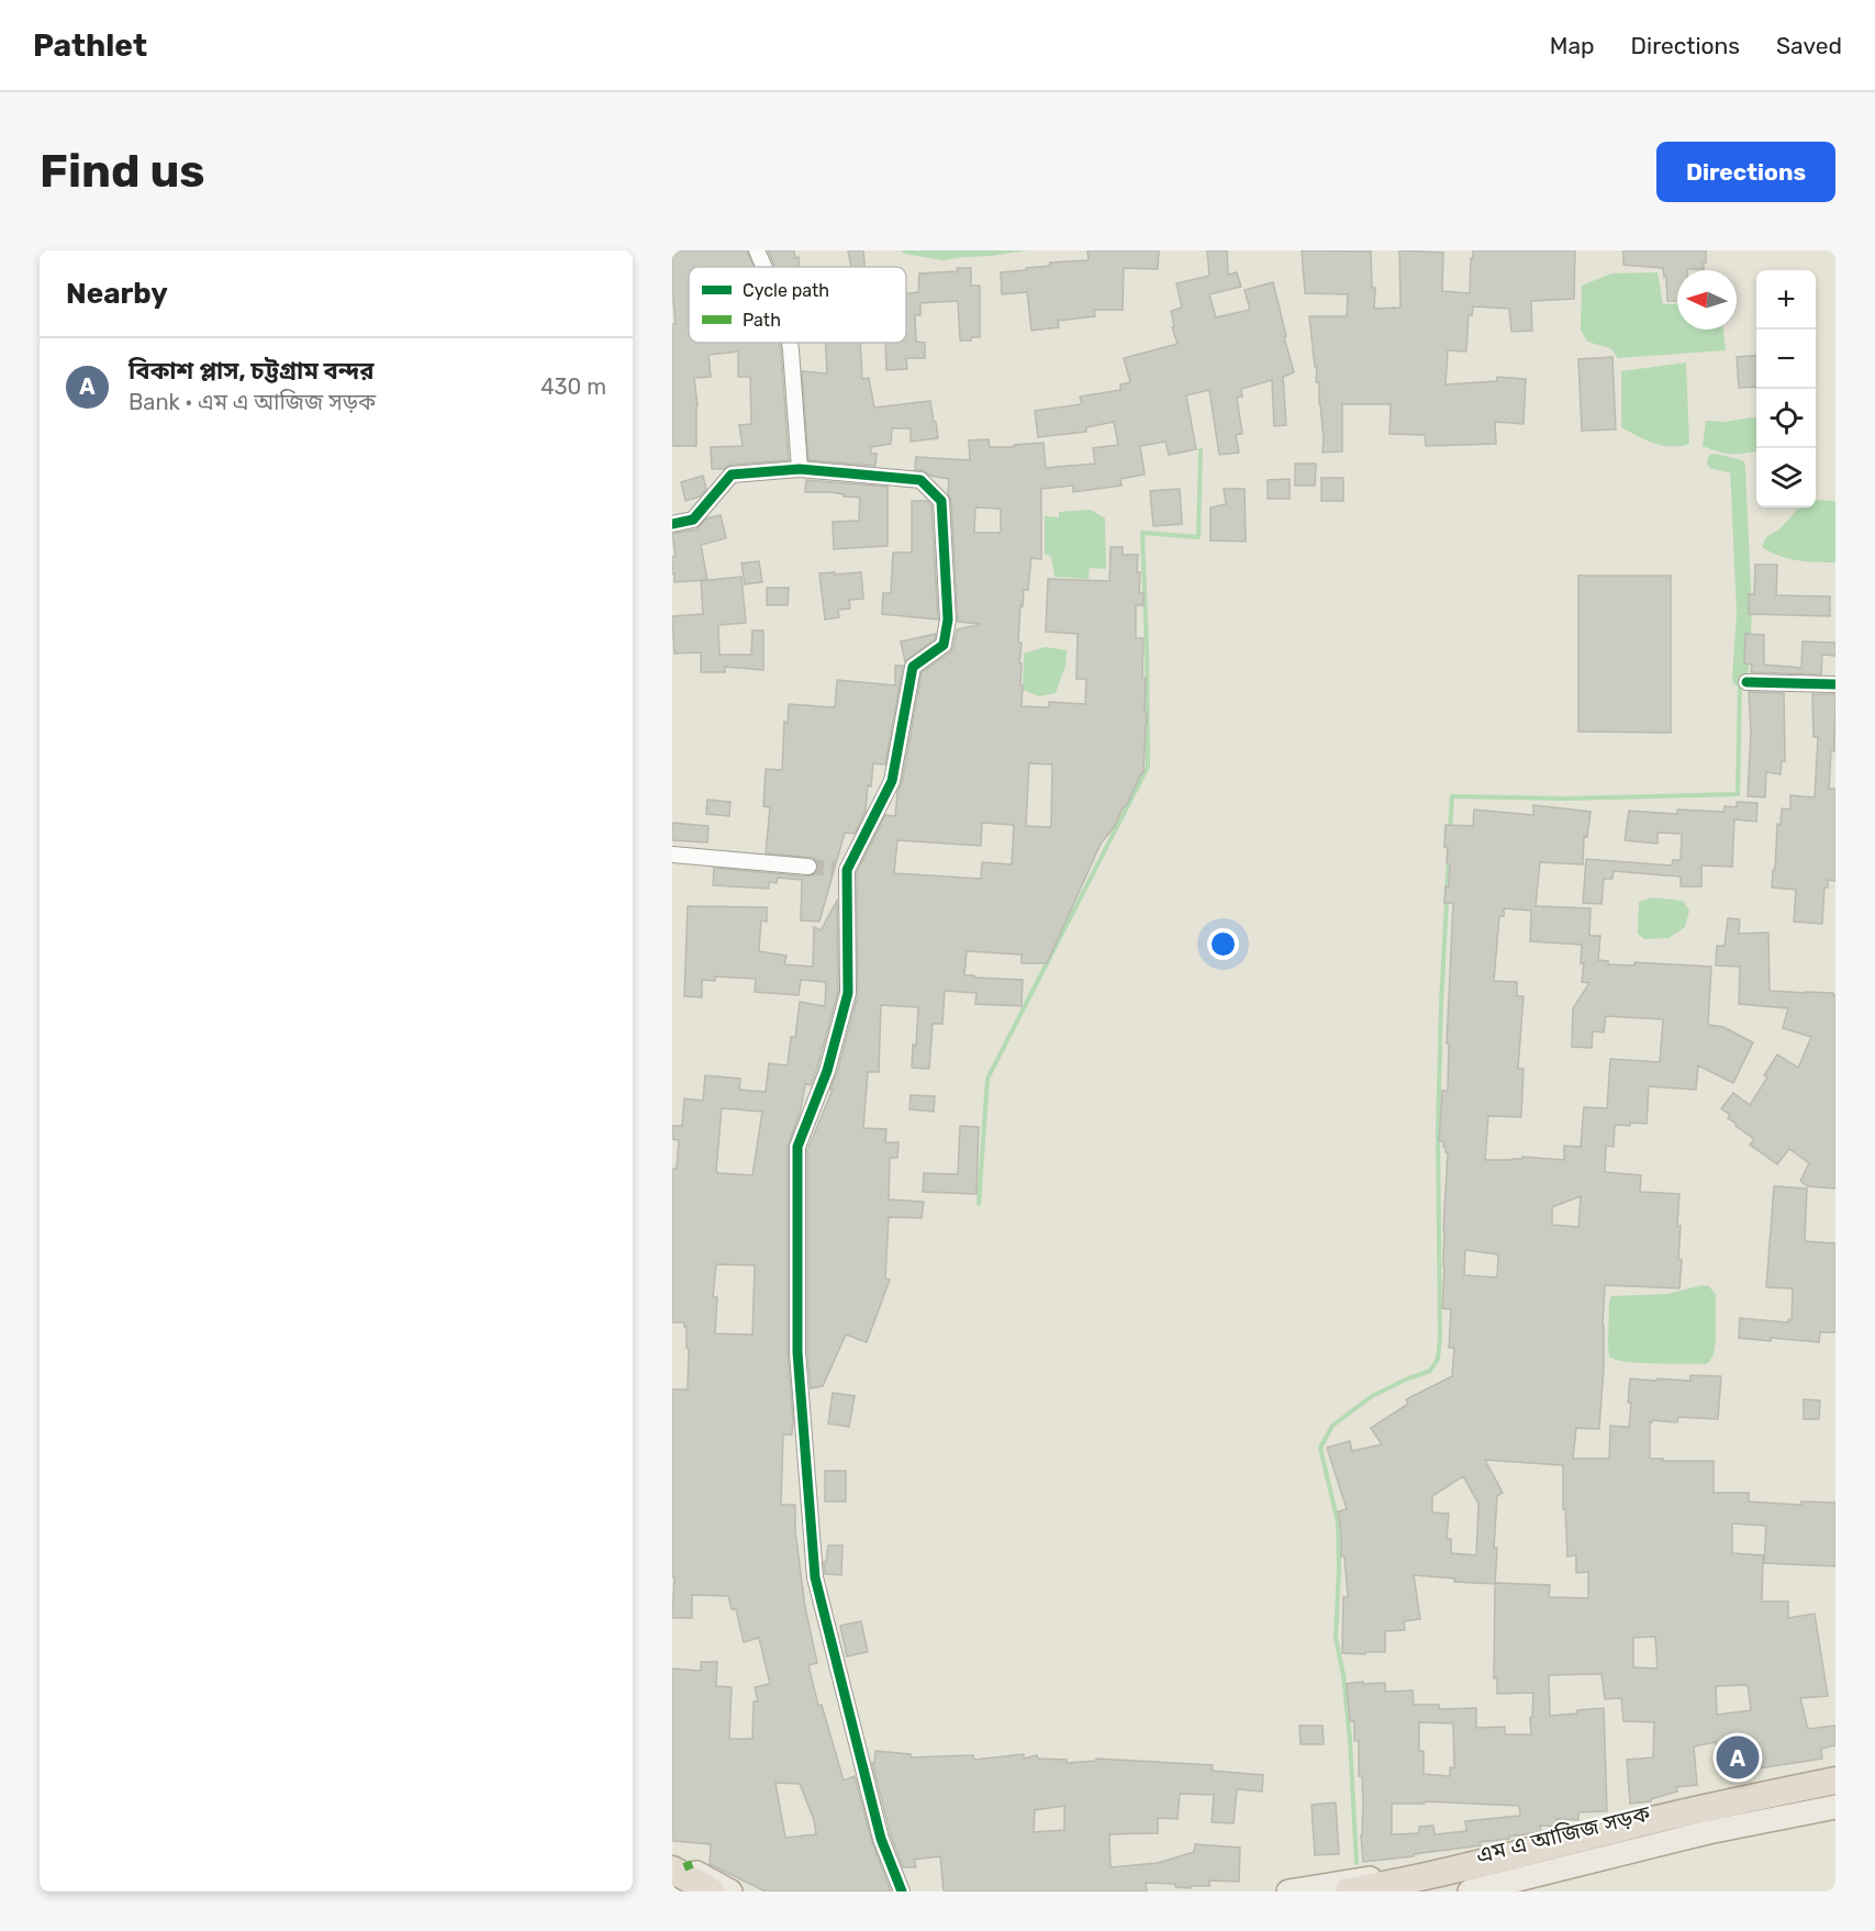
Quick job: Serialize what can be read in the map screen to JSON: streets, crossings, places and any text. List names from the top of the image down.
{
  "streets": {
    "main road": ["এম এ আজিজ সড়ক"]
  },
  "legend": ["Cycle path", "Path"],
  "north": "left",
  "page": {
    "header": "Pathlet",
    "nav": ["Map", "Directions", "Saved"],
    "buttons": "Directions",
    "title": "Find us",
    "heading": "Nearby",
    "map_buttons": ["+", "−"],
    "list": [
      {
        "mark": "A",
        "name": "বিকাশ প্লাস, চট্টগ্রাম বন্দর",
        "note": "Bank · এম এ আজিজ সড়ক",
        "value": "430 m"
      }
    ],
    "pins": "A"
  }
}
